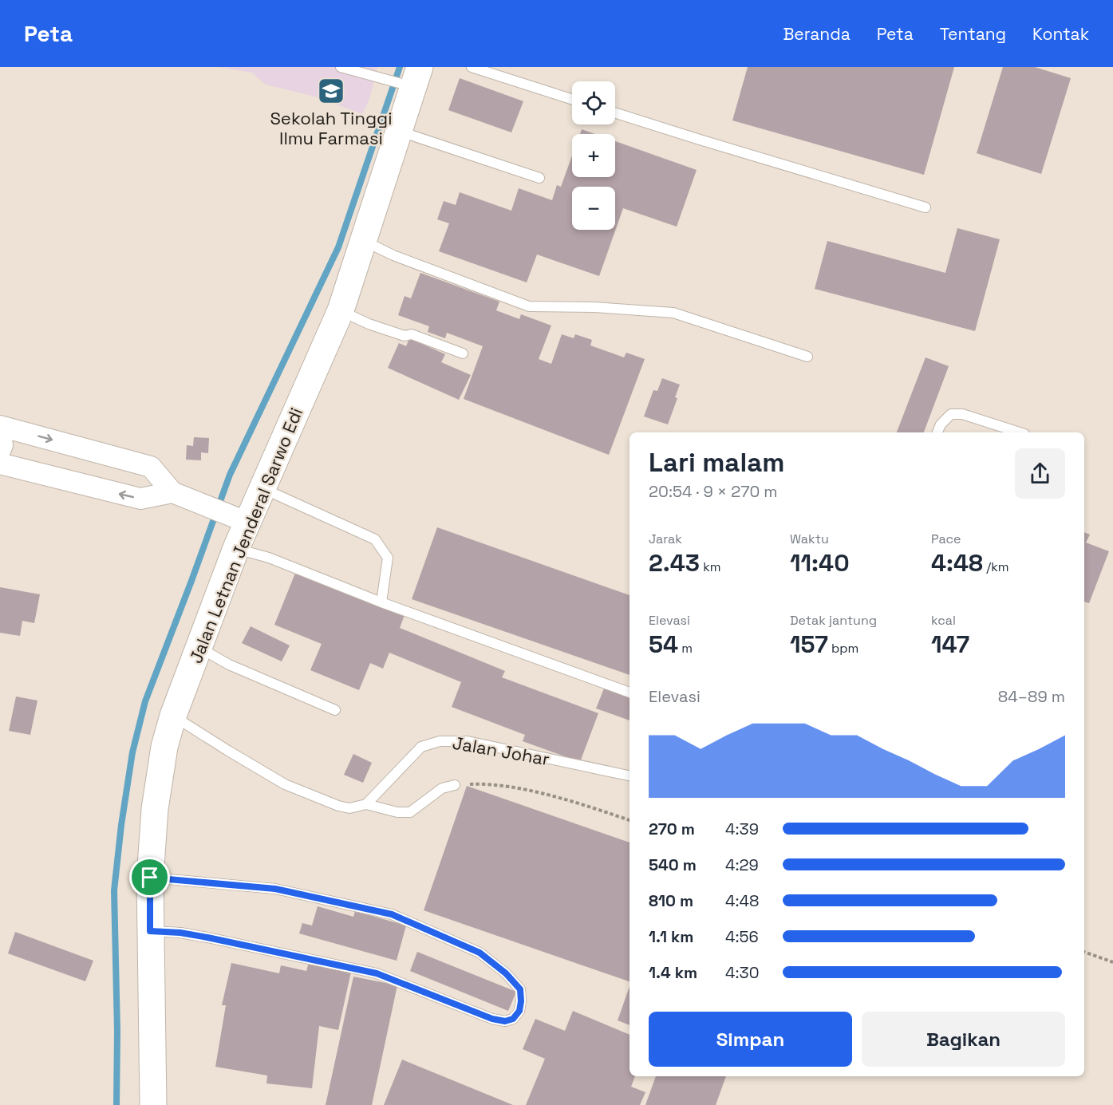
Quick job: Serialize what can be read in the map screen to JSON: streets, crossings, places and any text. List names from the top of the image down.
{
  "streets": {
    "main road": ["Jalan Letnan Jenderal Sarwo Edi"],
    "lane": ["Jalan Johar"]
  },
  "places": {
    "school or university": ["Sekolah Tinggi Ilmu Farmasi"]
  },
  "page": {
    "header": "Peta",
    "nav": [
      "Beranda",
      "Peta",
      "Tentang",
      "Kontak"
    ],
    "map_buttons": ["+", "−"],
    "heading": ["Lari malam", "20:54 · 9 × 270 m"],
    "stats": [
      ["Jarak", "2.43 km"],
      ["Waktu", "11:40"],
      ["Pace", "4:48 /km"],
      ["Elevasi", "54 m"],
      ["Detak jantung", "157 bpm"],
      ["kcal", "147"]
    ],
    "chart": ["Elevasi", "84–89 m"],
    "list": [
      {
        "name": "270 m",
        "note": "4:39"
      },
      {
        "name": "540 m",
        "note": "4:29"
      },
      {
        "name": "810 m",
        "note": "4:48"
      },
      {
        "name": "1.1 km",
        "note": "4:56"
      },
      {
        "name": "1.4 km",
        "note": "4:30"
      }
    ],
    "buttons": ["Simpan", "Bagikan"]
  }
}
